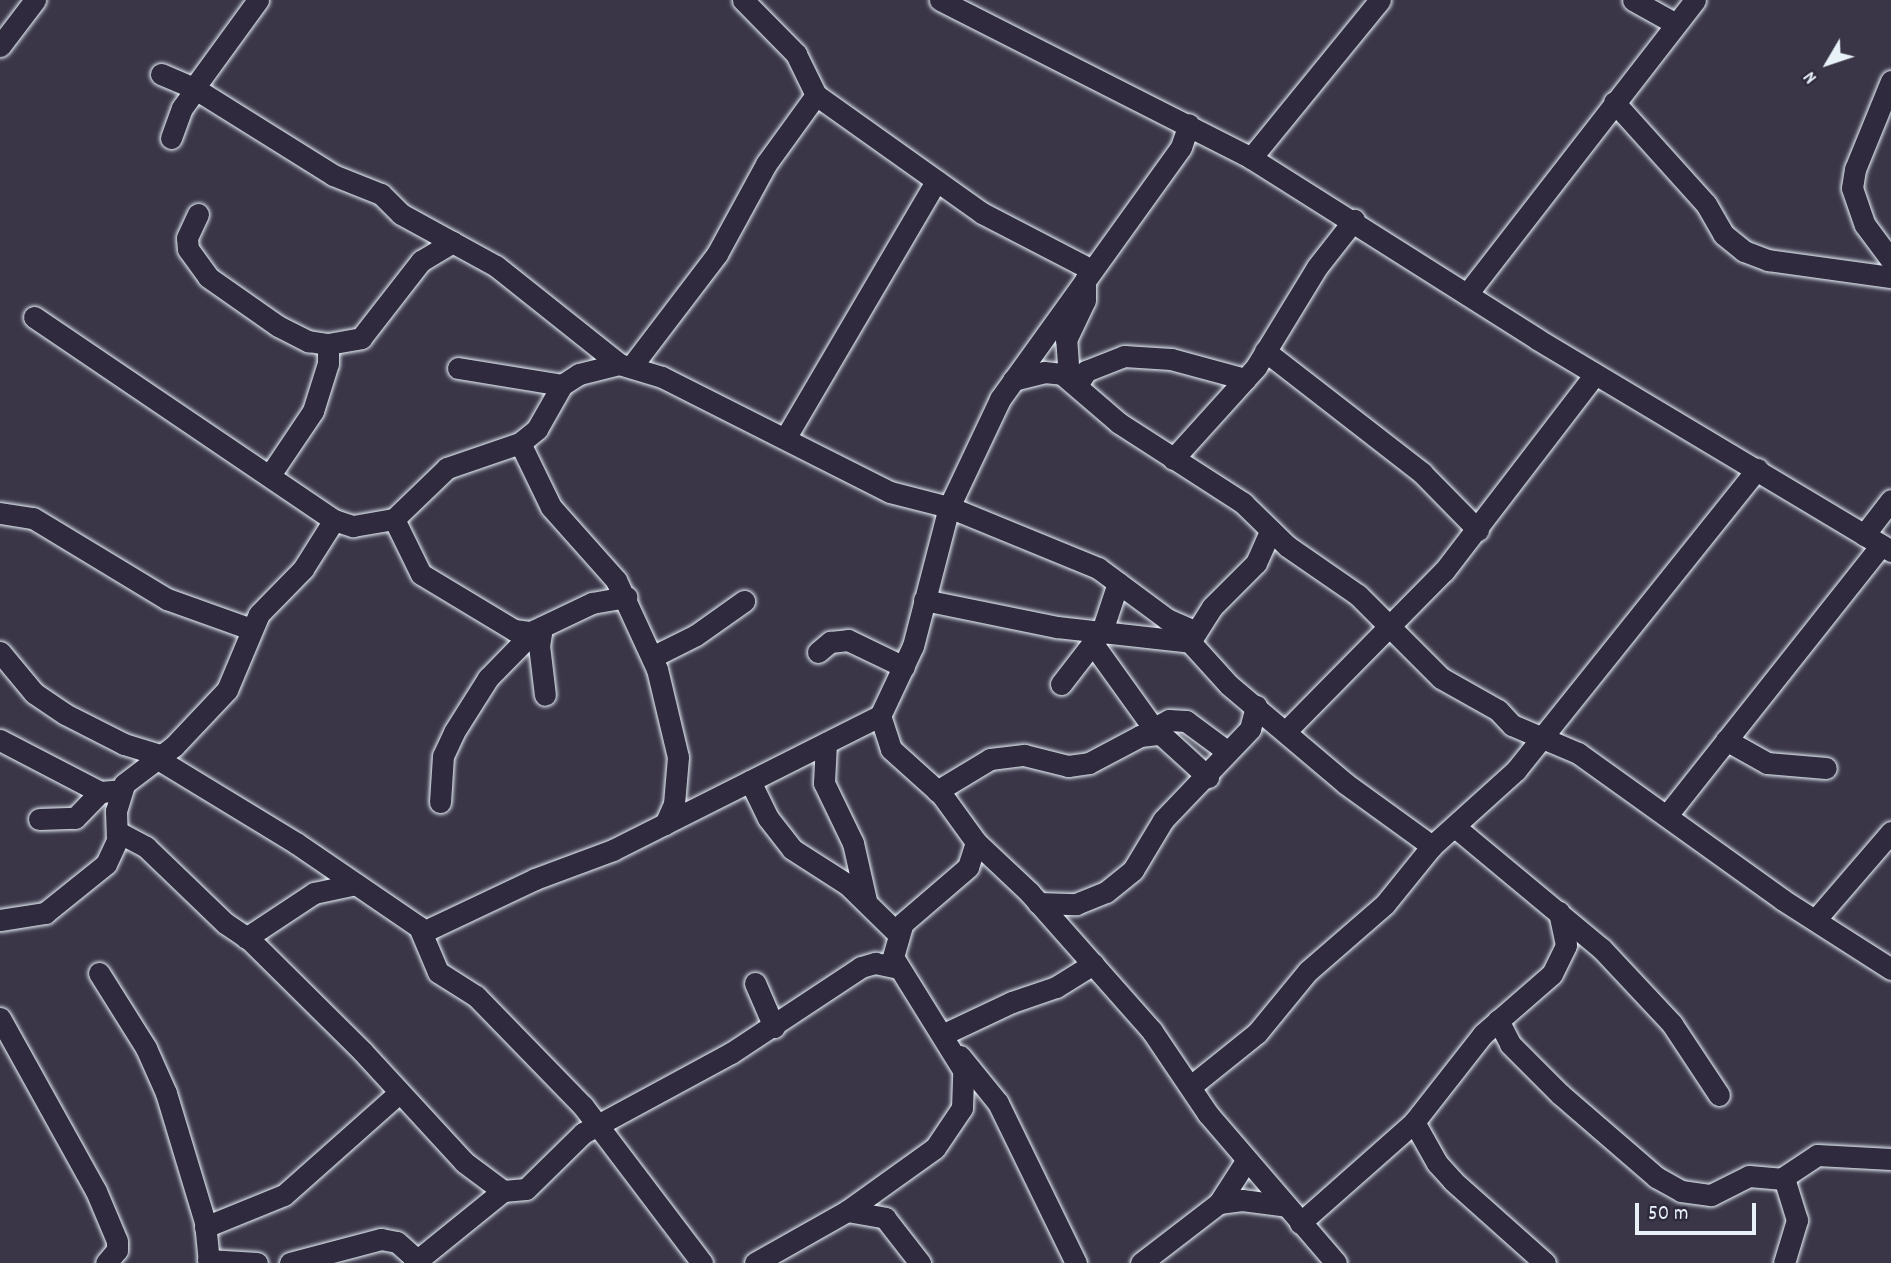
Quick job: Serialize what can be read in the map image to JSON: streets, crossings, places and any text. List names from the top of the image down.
{
  "scale_bar": "50 m",
  "north": "bottom left"
}
